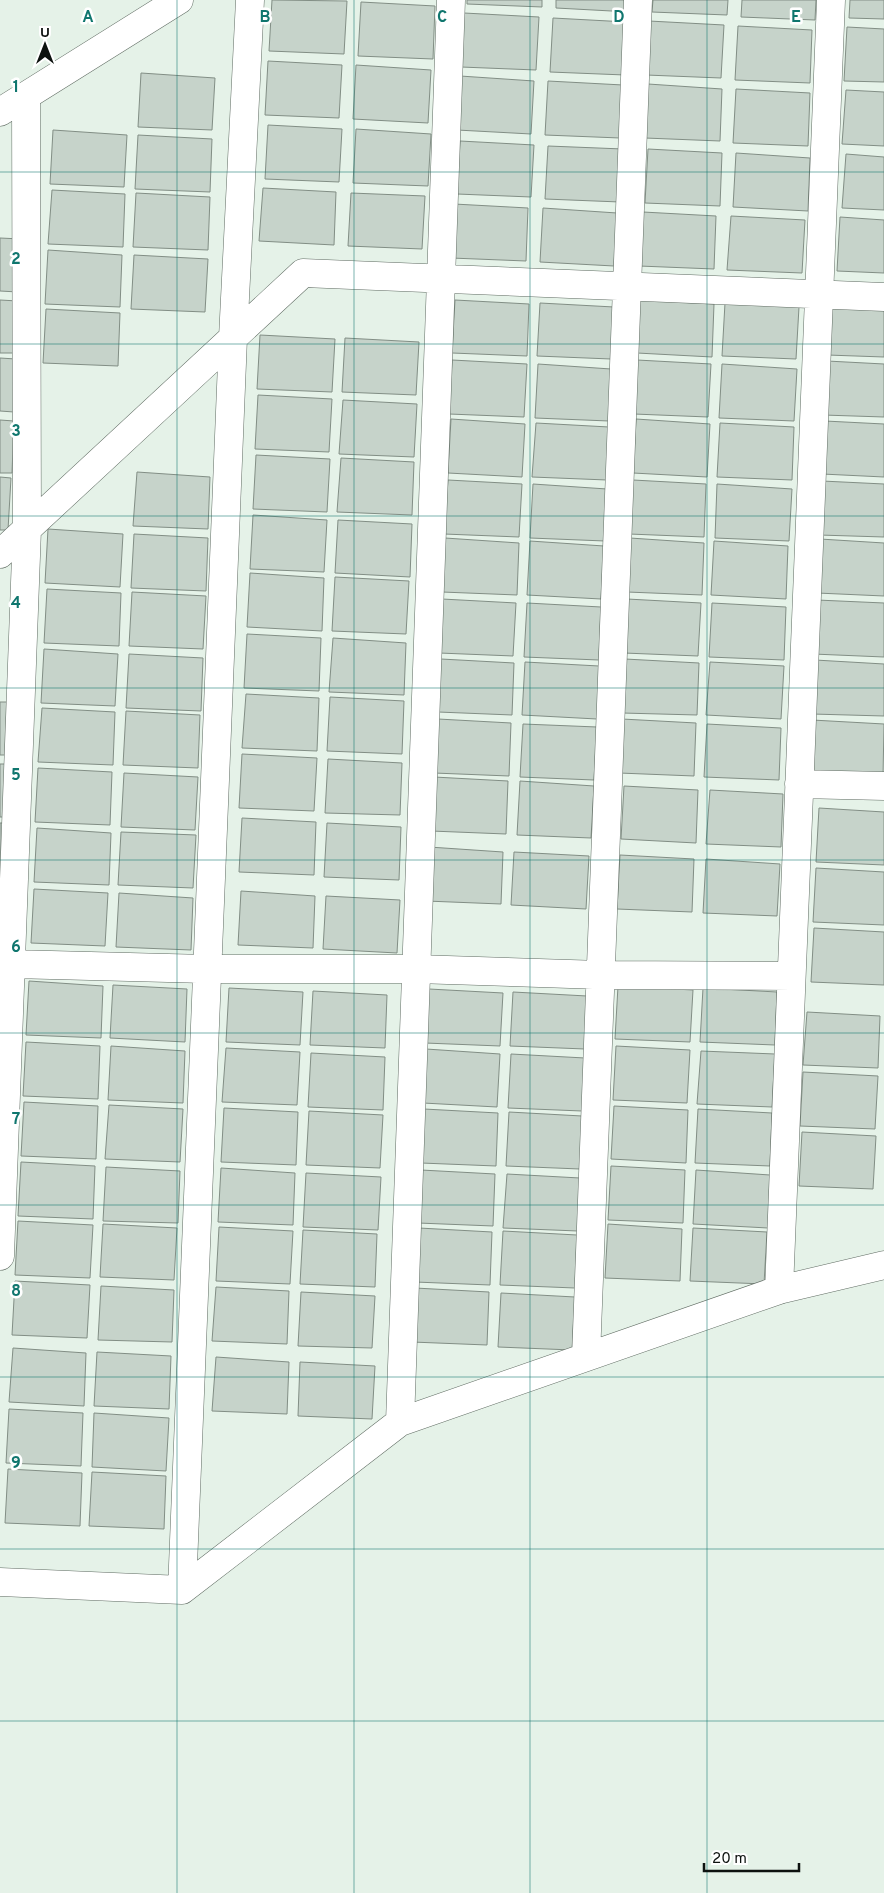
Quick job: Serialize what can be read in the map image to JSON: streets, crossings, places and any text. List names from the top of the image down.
{
  "scale_bar": "20 m",
  "north": "top",
  "grid": {
    "columns": [
      "A",
      "B",
      "C",
      "D",
      "E"
    ],
    "rows": [
      "1",
      "2",
      "3",
      "4",
      "5",
      "6",
      "7",
      "8",
      "9"
    ]
  }
}
